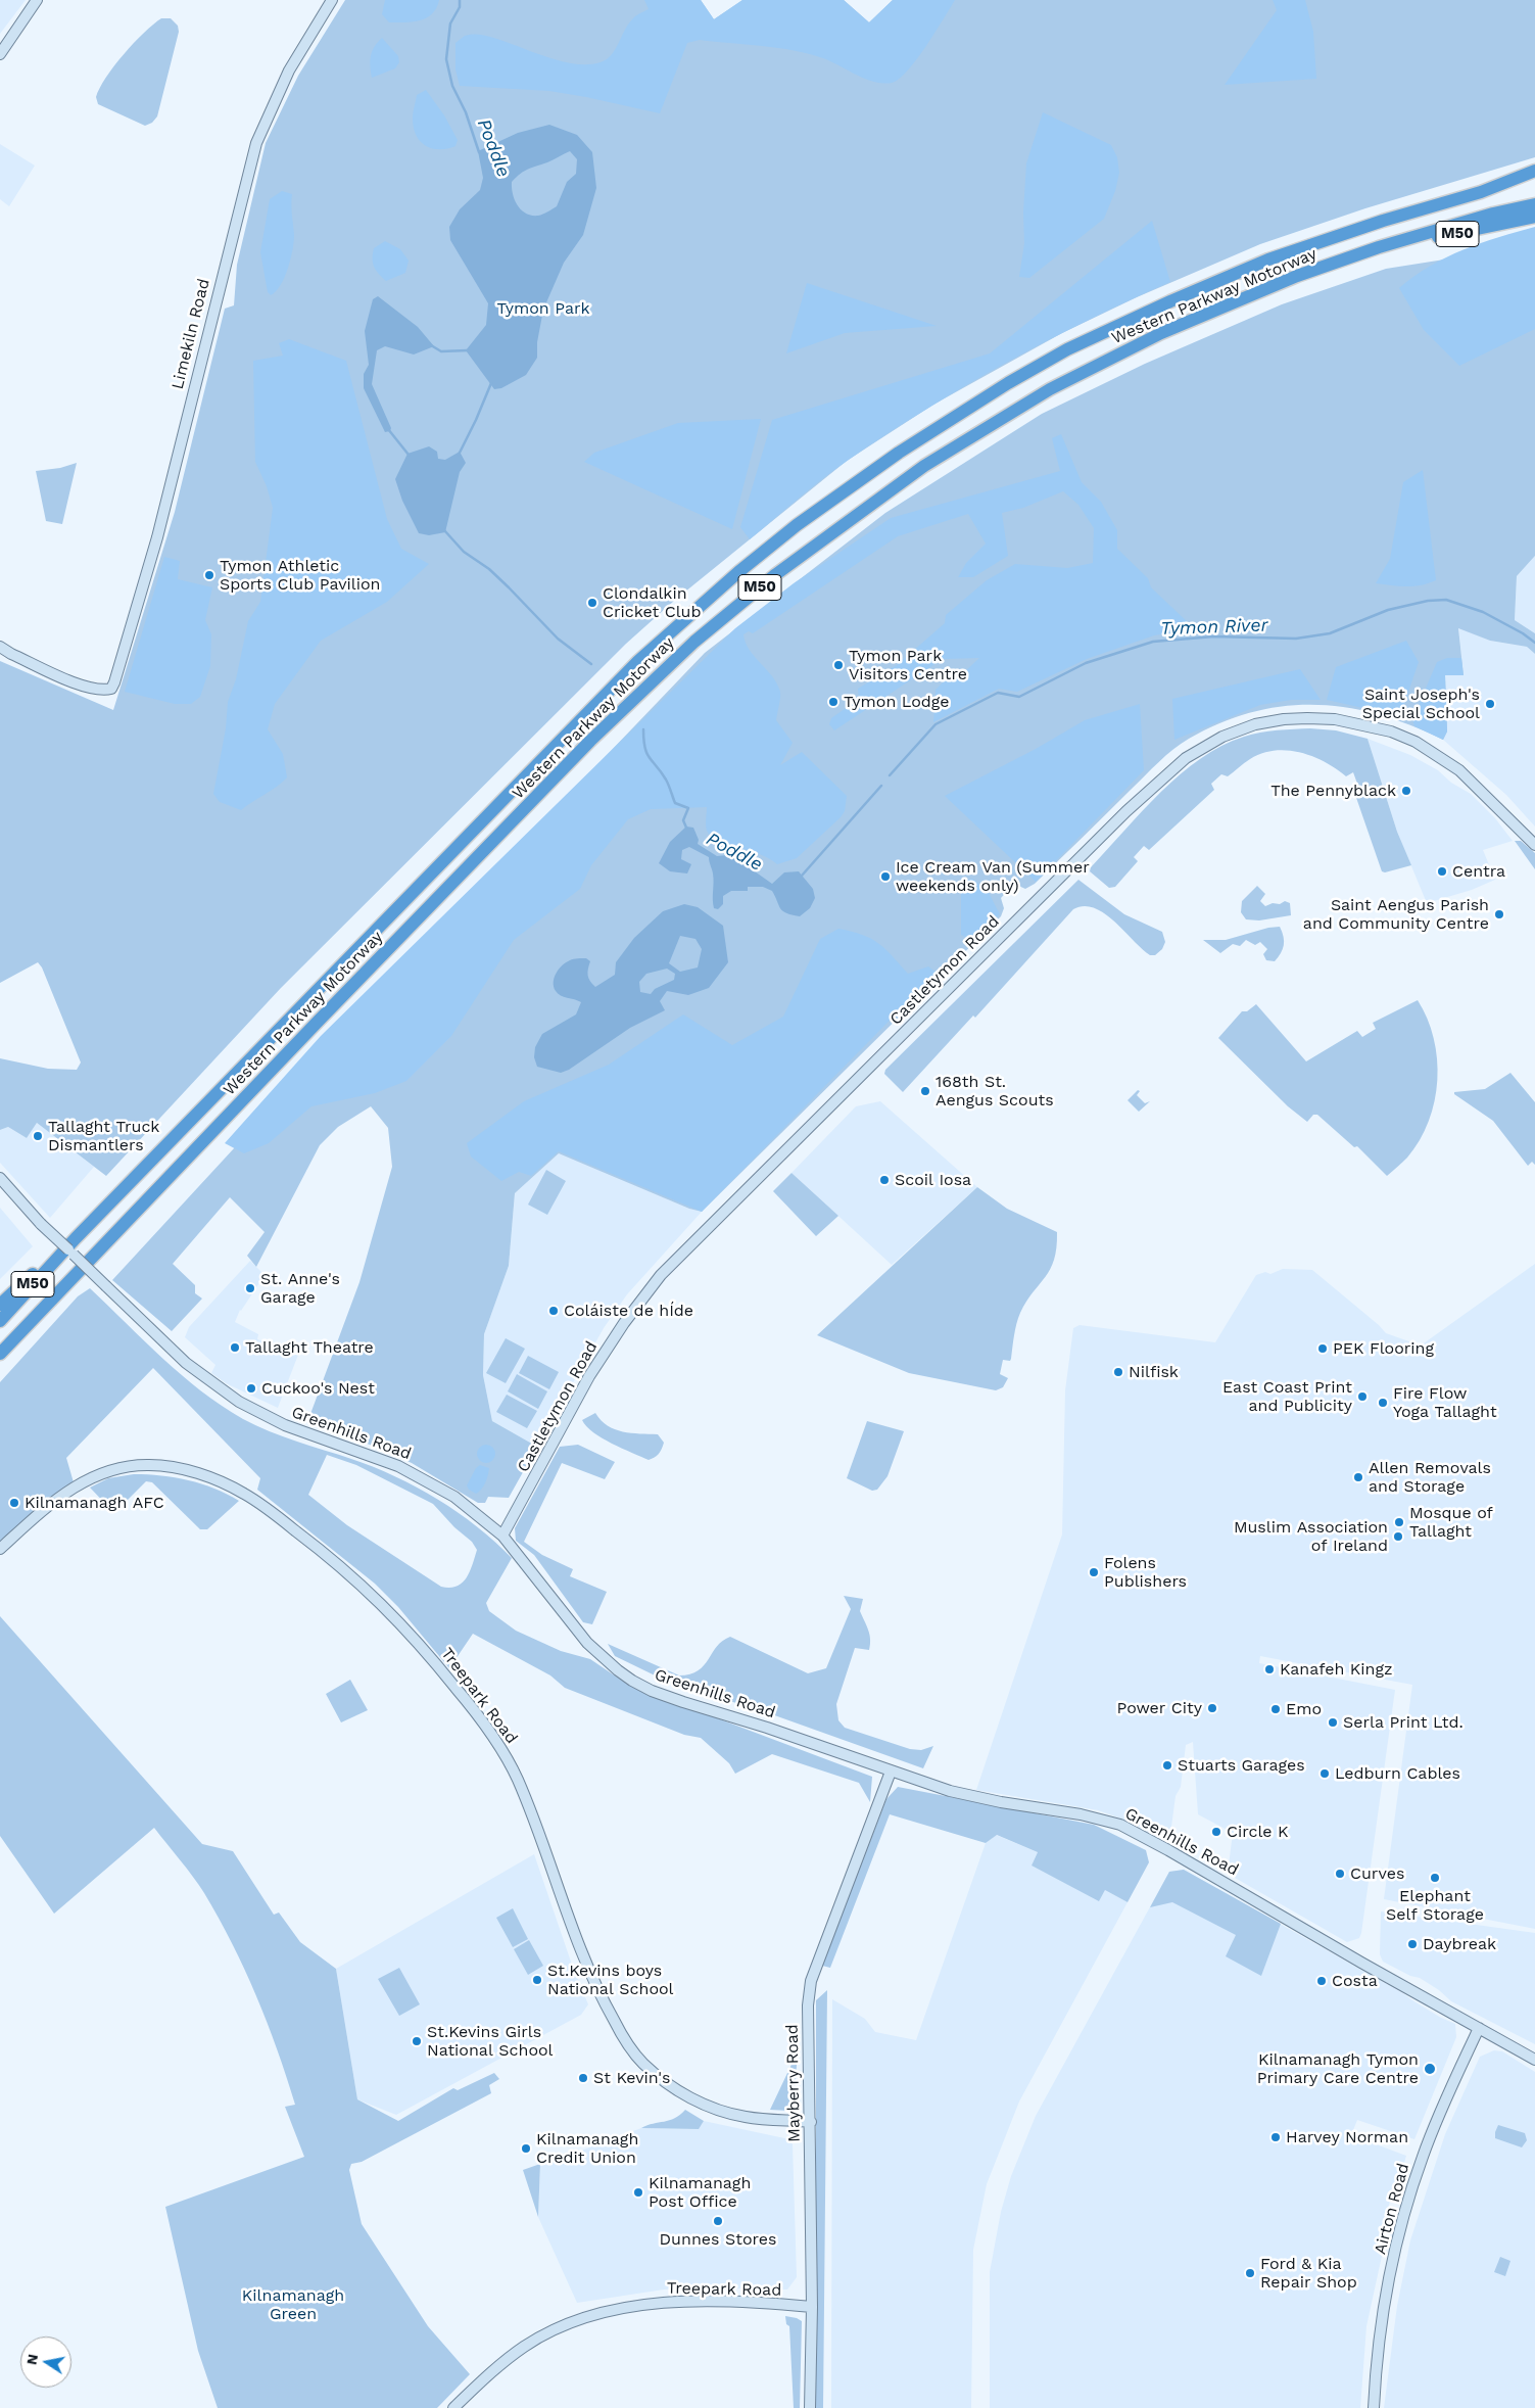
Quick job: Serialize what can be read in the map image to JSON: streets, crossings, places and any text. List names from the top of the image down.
{
  "streets": {
    "highway": ["M50", "Western Parkway Motorway"],
    "street": [
      "Limekiln Road",
      "Castletymon Road",
      "Greenhills Road",
      "Treepark Road",
      "Mayberry Road",
      "Airton Road"
    ]
  },
  "crossings": [
    ["M50", "Western Parkway Motorway"],
    ["Castletymon Road", "Greenhills Road"],
    ["Greenhills Road", "Mayberry Road"],
    ["Greenhills Road", "Airton Road"],
    ["Treepark Road", "Mayberry Road"]
  ],
  "water": ["Poddle", "Tymon River"],
  "parks": ["Tymon Park", "Kilnamanagh Green"],
  "places": [
    "Tymon Athletic Sports Club Pavilion",
    "Clondalkin Cricket Club",
    "Tymon Park Visitors Centre",
    "Tymon Lodge",
    "Saint Joseph's Special School",
    "The Pennyblack",
    "Centra",
    "Ice Cream Van (Summer weekends only)",
    "Saint Aengus Parish and Community Centre",
    "168th St. Aengus Scouts",
    "Tallaght Truck Dismantlers",
    "Scoil Iosa",
    "St. Anne's Garage",
    "Coláiste de hÍde",
    "Tallaght Theatre",
    "PEK Flooring",
    "Nilfisk",
    "Cuckoo's Nest",
    "East Coast Print and Publicity",
    "Fire Flow Yoga Tallaght",
    "Allen Removals and Storage",
    "Kilnamanagh AFC",
    "Mosque of Tallaght",
    "Muslim Association of Ireland",
    "Folens Publishers",
    "Kanafeh Kingz",
    "Power City",
    "Emo",
    "Serla Print Ltd.",
    "Stuarts Garages",
    "Ledburn Cables",
    "Circle K",
    "Curves",
    "Elephant Self Storage",
    "Daybreak",
    "St.Kevins boys National School",
    "Costa",
    "St.Kevins Girls National School",
    "Kilnamanagh Tymon Primary Care Centre",
    "St Kevin's",
    "Harvey Norman",
    "Kilnamanagh Credit Union",
    "Kilnamanagh Post Office",
    "Dunnes Stores",
    "Ford & Kia Repair Shop"
  ],
  "north": "left"
}
